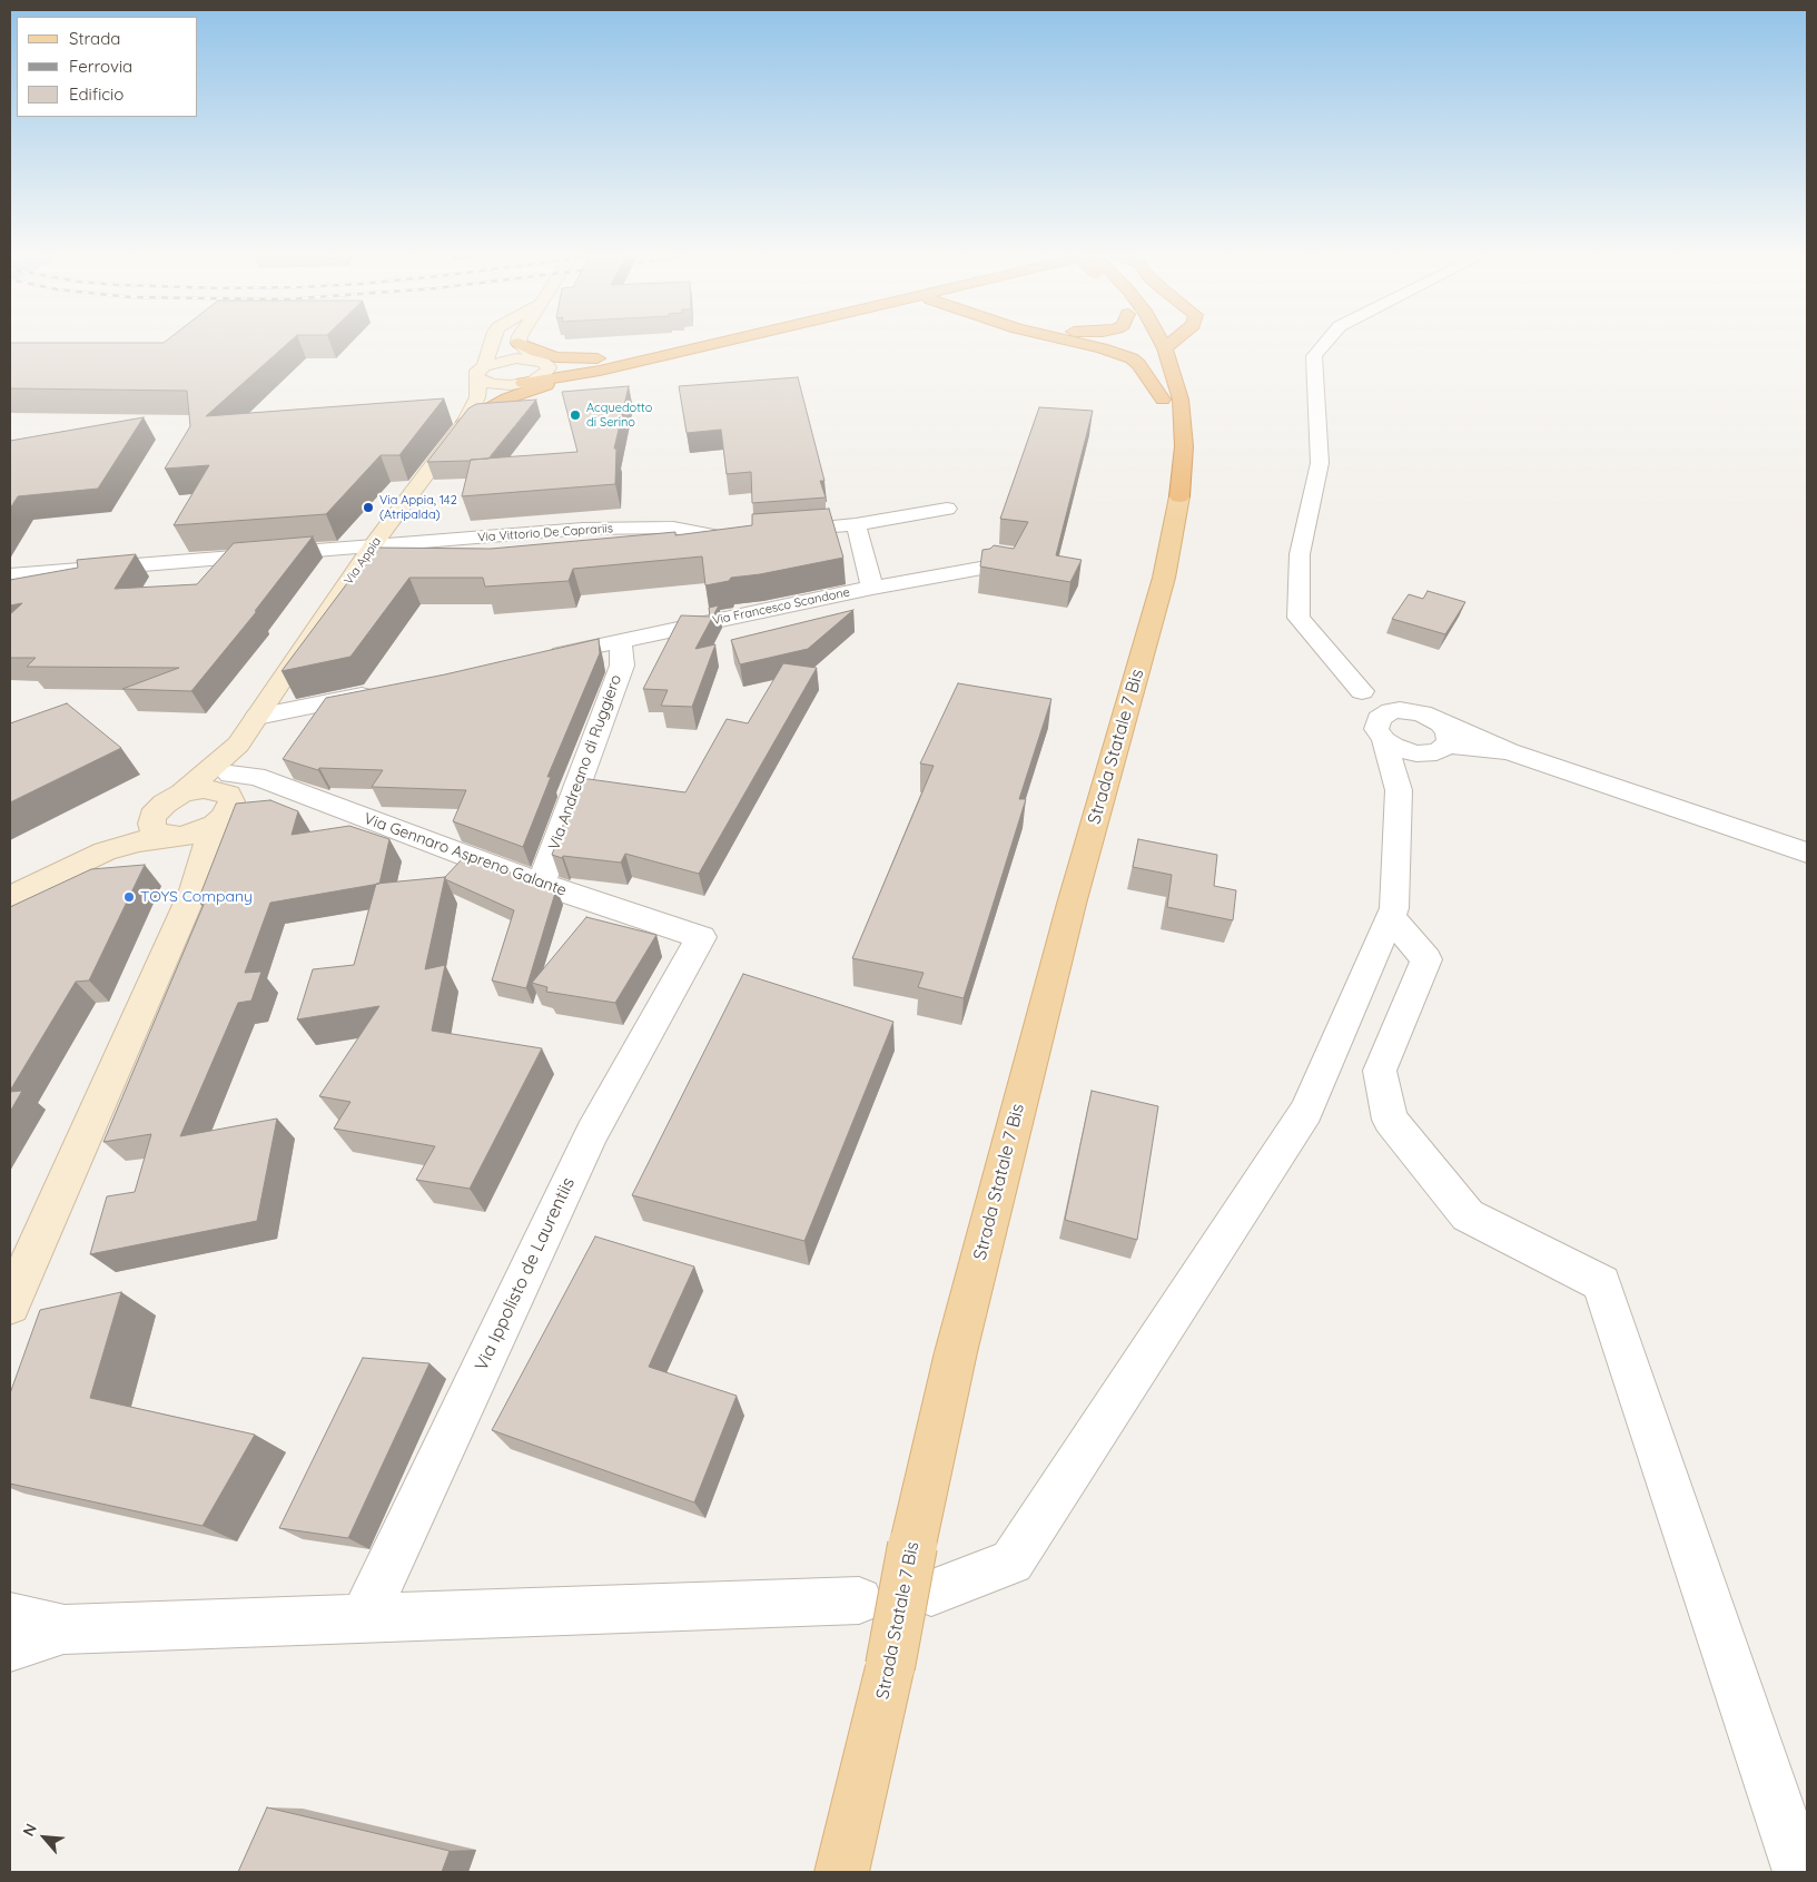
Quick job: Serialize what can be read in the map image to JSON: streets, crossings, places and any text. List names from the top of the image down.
{
  "streets": {
    "main road": ["Strada Statale 7 Bis"],
    "street": [
      "Via Vittorio De Caprariis",
      "Via Appia",
      "Via Francesco Scandone",
      "Via Andreano di Ruggiero",
      "Via Gennaro Aspreno Galante",
      "Via Ippolisto de Laurentiis"
    ]
  },
  "crossings": [
    ["Via Vittorio De Caprariis", "Via Appia"],
    ["Via Appia", "Via Gennaro Aspreno Galante"],
    ["Via Francesco Scandone", "Via Andreano di Ruggiero"],
    ["Via Andreano di Ruggiero", "Via Gennaro Aspreno Galante"],
    ["Via Gennaro Aspreno Galante", "Via Ippolisto de Laurentiis"]
  ],
  "places": ["Acquedotto di Serino", "Via Appia, 142 (Atripalda)", "TOYS Company"],
  "legend": ["Strada", "Ferrovia", "Edificio"],
  "north": "top left"
}
